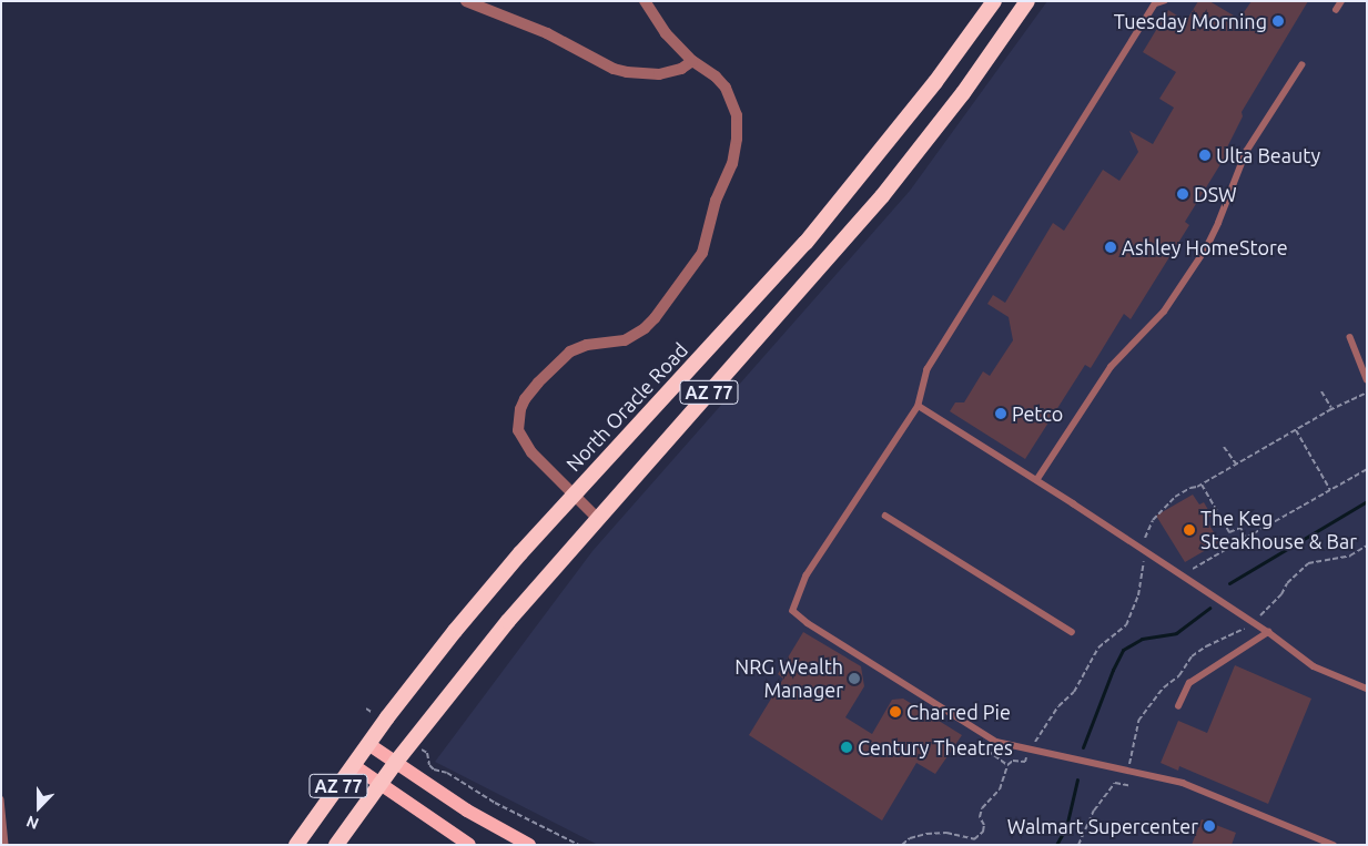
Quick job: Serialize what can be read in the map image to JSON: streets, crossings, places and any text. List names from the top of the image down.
{
  "streets": {
    "highway": ["AZ 77", "North Oracle Road"]
  },
  "places": [
    "Tuesday Morning",
    "Ulta Beauty",
    "DSW",
    "Ashley HomeStore",
    "Petco",
    "The Keg Steakhouse & Bar",
    "NRG Wealth Manager",
    "Charred Pie",
    "Century Theatres",
    "Walmart Supercenter"
  ],
  "north": "bottom"
}
